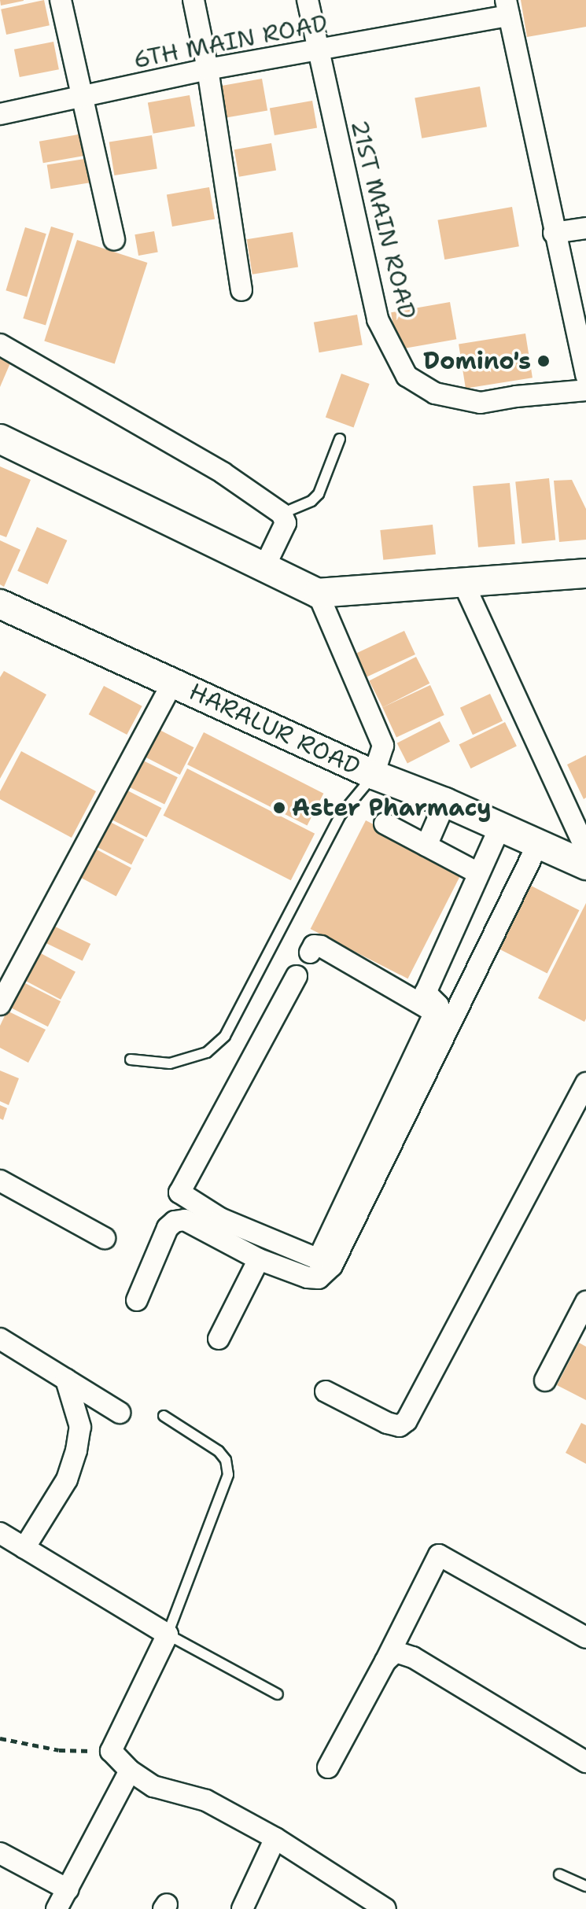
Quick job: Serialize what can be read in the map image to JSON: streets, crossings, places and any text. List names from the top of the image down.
{
  "streets": {
    "street": ["6TH MAIN ROAD", "21ST MAIN ROAD", "HARALUR ROAD"]
  },
  "crossings": [
    ["6TH MAIN ROAD", "21ST MAIN ROAD"]
  ],
  "places": ["Domino's", "Aster Pharmacy"]
}
